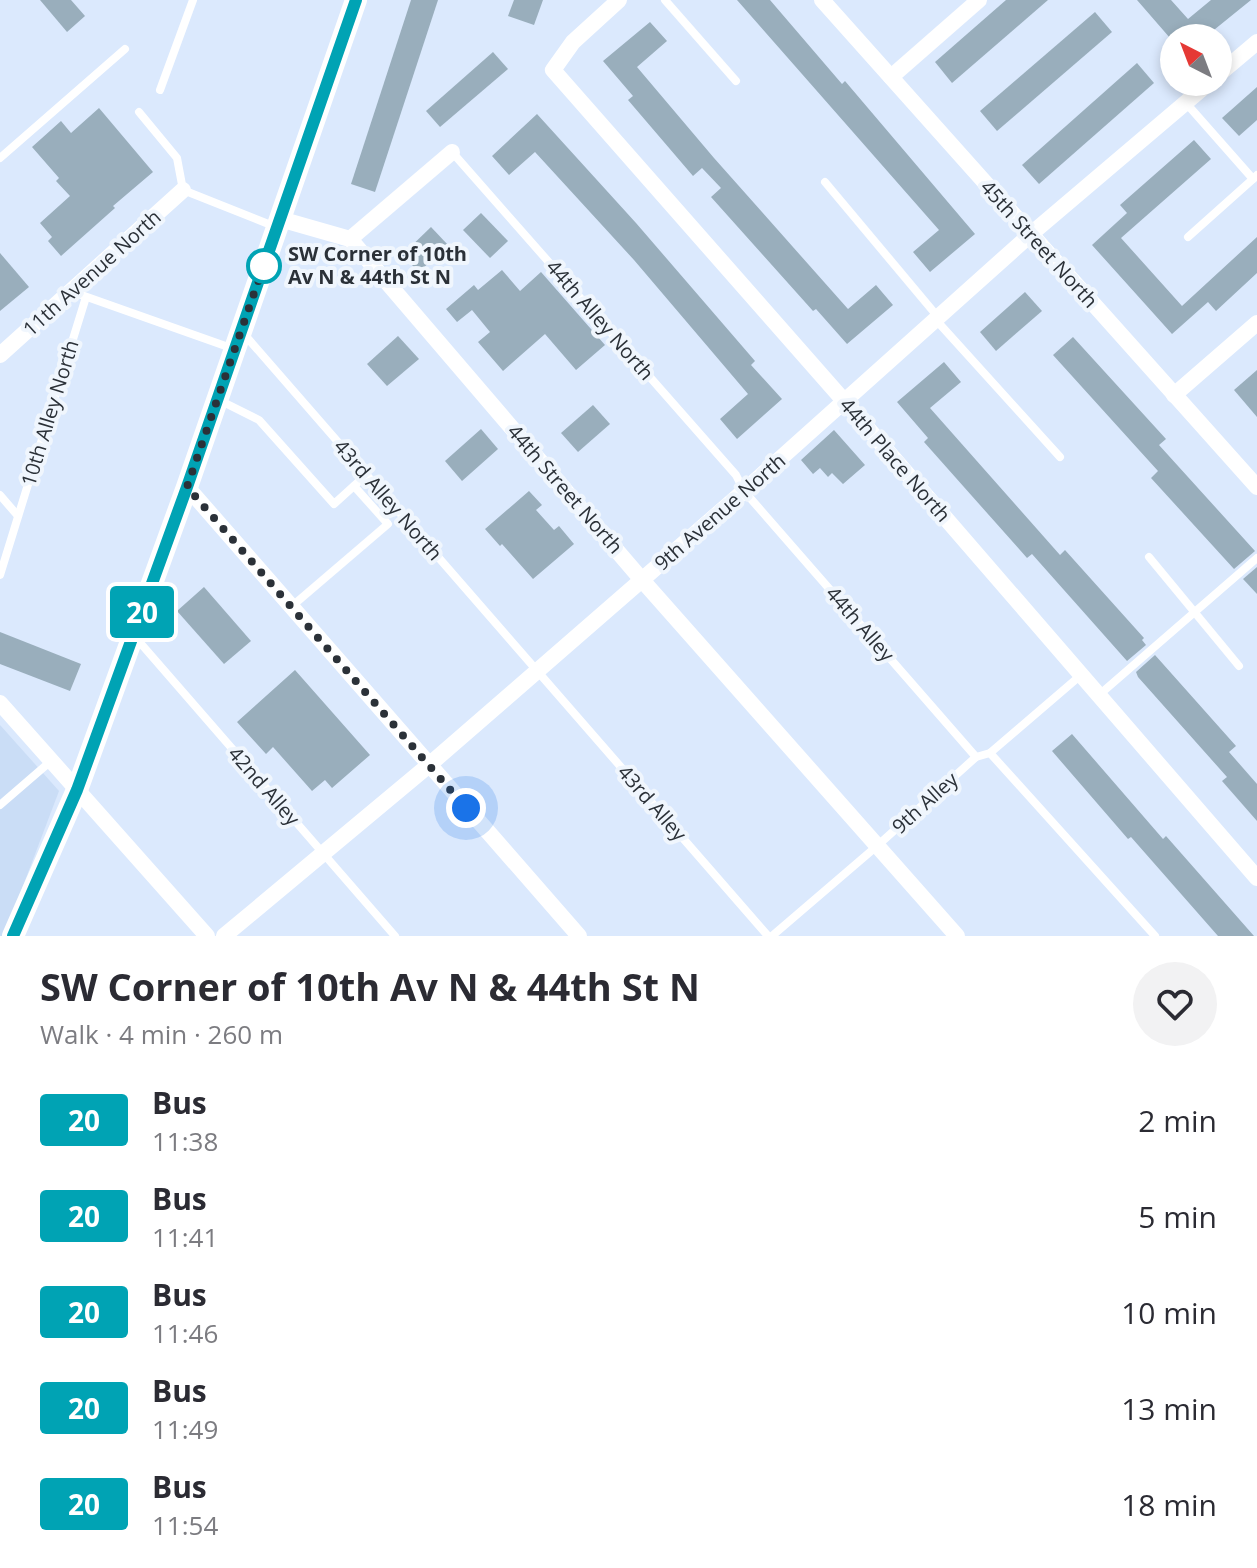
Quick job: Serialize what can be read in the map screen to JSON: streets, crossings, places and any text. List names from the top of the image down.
{
  "streets": {
    "street": [
      "45th Street North",
      "11th Avenue North",
      "44th Place North",
      "44th Street North",
      "9th Avenue North"
    ],
    "lane": [
      "44th Alley North",
      "10th Alley North",
      "43rd Alley North",
      "44th Alley",
      "42nd Alley",
      "43rd Alley",
      "9th Alley"
    ]
  },
  "crossings": [
    ["45th Street North", "9th Avenue North"],
    ["11th Avenue North", "10th Alley North"],
    ["11th Avenue North", "43rd Alley North"],
    ["44th Alley North", "9th Avenue North"],
    ["44th Alley North", "44th Alley"],
    ["10th Alley North", "43rd Alley North"],
    ["44th Place North", "9th Avenue North"],
    ["44th Place North", "9th Alley"],
    ["44th Street North", "9th Avenue North"],
    ["44th Street North", "9th Alley"],
    ["43rd Alley North", "9th Avenue North"],
    ["43rd Alley North", "43rd Alley"],
    ["9th Avenue North", "44th Alley"],
    ["9th Avenue North", "42nd Alley"],
    ["9th Avenue North", "43rd Alley"],
    ["44th Alley", "9th Alley"],
    ["43rd Alley", "9th Alley"]
  ],
  "places": ["SW Corner of 10th Av N & 44th St N"],
  "lines": ["bus line 20"],
  "north": "top left",
  "page": {
    "on_map": "20",
    "heading": ["SW Corner of 10th Av N & 44th St N", "Walk · 4 min · 260 m"],
    "list": [
      {
        "mark": "20",
        "name": "Bus",
        "note": "11:38",
        "value": "2 min"
      },
      {
        "mark": "20",
        "name": "Bus",
        "note": "11:41",
        "value": "5 min"
      },
      {
        "mark": "20",
        "name": "Bus",
        "note": "11:46",
        "value": "10 min"
      },
      {
        "mark": "20",
        "name": "Bus",
        "note": "11:49",
        "value": "13 min"
      },
      {
        "mark": "20",
        "name": "Bus",
        "note": "11:54",
        "value": "18 min"
      }
    ]
  }
}
